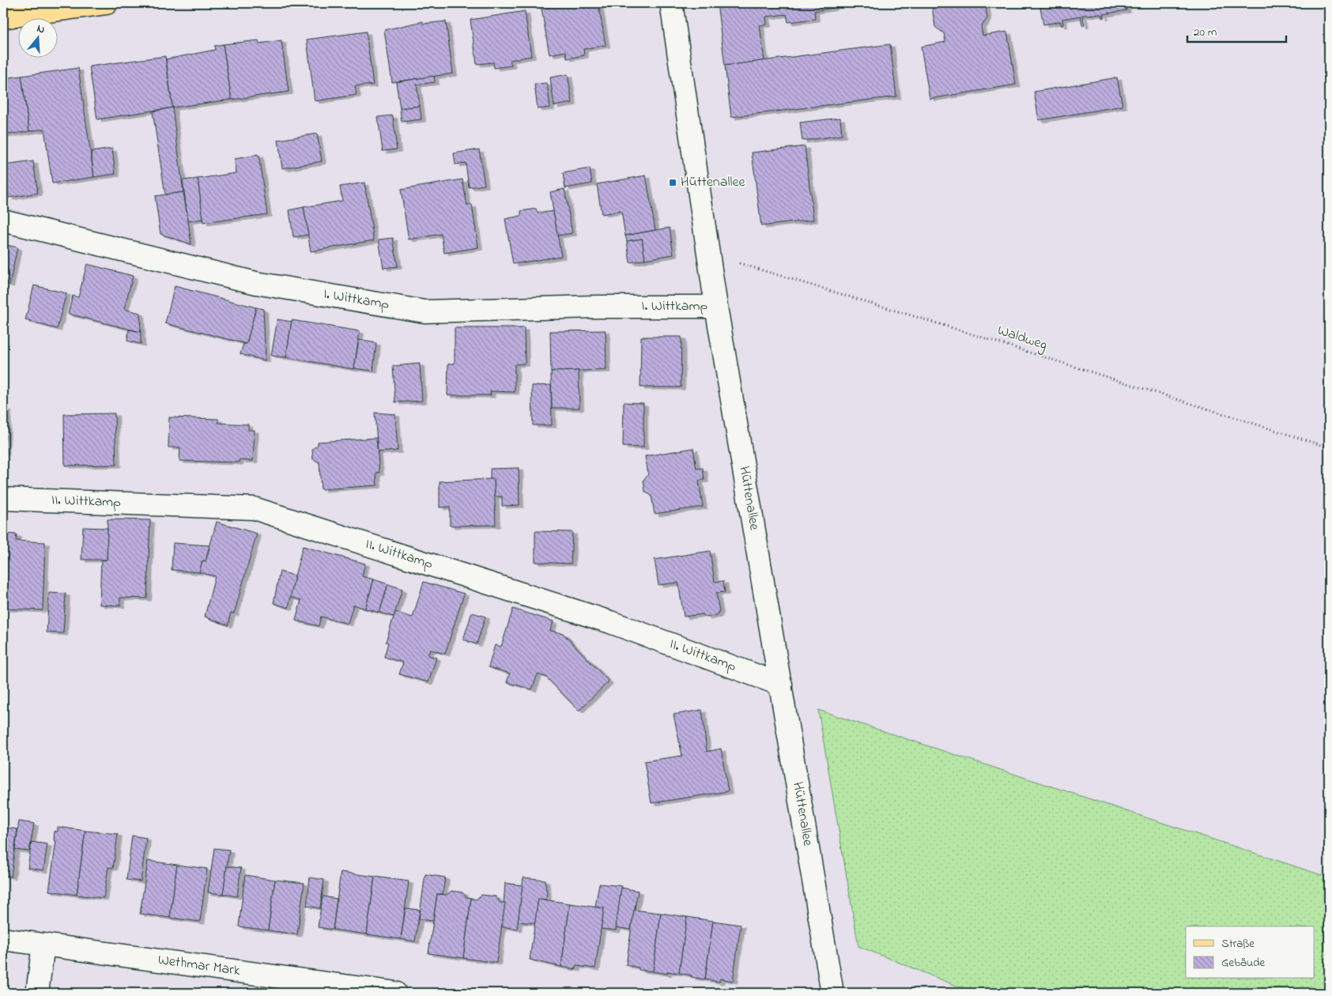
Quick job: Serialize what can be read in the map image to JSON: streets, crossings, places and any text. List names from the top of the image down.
{
  "streets": {
    "street": [
      "I. Wittkamp",
      "Hüttenallee",
      "II. Wittkamp",
      "Wethmar Mark"
    ],
    "path": ["Waldweg"]
  },
  "crossings": [
    ["I. Wittkamp", "Hüttenallee"],
    ["Waldweg", "Hüttenallee"],
    ["Hüttenallee", "II. Wittkamp"]
  ],
  "places": {
    "transit": ["Hüttenallee"]
  },
  "legend": ["Straße", "Gebäude"],
  "scale_bar": "20 m",
  "north": "top"
}
